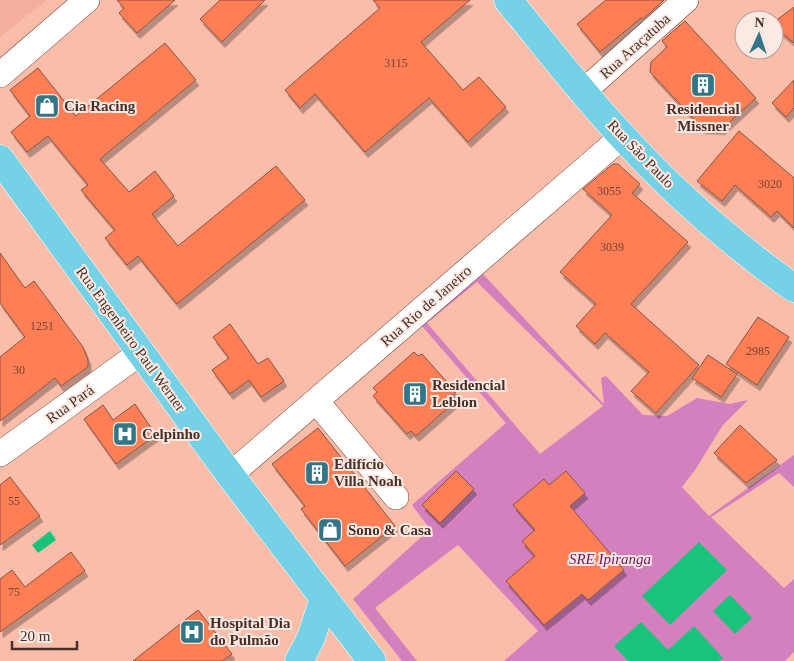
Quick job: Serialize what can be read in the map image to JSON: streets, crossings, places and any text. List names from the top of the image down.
{
  "streets": {
    "main road": ["Rua São Paulo", "Rua Engenheiro Paul Werner"],
    "street": ["Rua Araçatuba", "Rua Rio de Janeiro", "Rua Pará"]
  },
  "crossings": [
    ["Rua Araçatuba", "Rua São Paulo"],
    ["Rua São Paulo", "Rua Rio de Janeiro"],
    ["Rua Rio de Janeiro", "Rua Engenheiro Paul Werner"],
    ["Rua Engenheiro Paul Werner", "Rua Pará"]
  ],
  "parks": ["SRE Ipiranga"],
  "places": {
    "building": ["Residencial Missner", "Residencial Leblon", "Edifício Villa Noah"],
    "shop": ["Cia Racing", "Sono & Casa"],
    "hospital": ["Celpinho", "Hospital Dia do Pulmão"]
  },
  "house_numbers": [
    "3115",
    "3020",
    "3055",
    "3039",
    "1251",
    "2985",
    "30",
    "55",
    "75"
  ],
  "scale_bar": "20 m",
  "north": "top"
}
